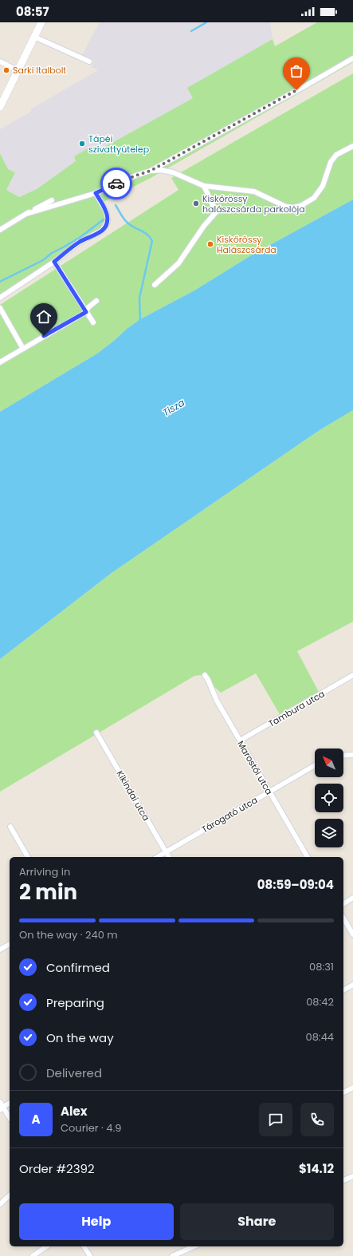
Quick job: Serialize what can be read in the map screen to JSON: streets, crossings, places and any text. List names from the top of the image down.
{
  "streets": {
    "street": [
      "Tambura utca",
      "Marostői utca",
      "Kikindai utca",
      "Tárogató utca"
    ]
  },
  "crossings": [
    ["Tambura utca", "Marostői utca"],
    ["Marostői utca", "Tárogató utca"],
    ["Kikindai utca", "Tárogató utca"]
  ],
  "water": ["Tisza"],
  "places": [
    "Sarki Italbolt",
    "Tápéi szivattyútelep",
    "Kiskőrössy halászcsárda parkolója",
    "Kiskőrössy Halászcsárda"
  ],
  "north": "top left",
  "page": {
    "status": "08:57",
    "heading": ["2 min", "Arriving in", "08:59–09:04"],
    "panel": [
      "Alex",
      "Courier · 4.9",
      "Order #2392",
      "$14.12"
    ],
    "bar": "On the way · 240 m",
    "list": [
      ["Confirmed", "08:31"],
      ["Preparing", "08:42"],
      ["On the way", "08:44"],
      "Delivered"
    ],
    "round": "A",
    "buttons": ["Help", "Share"]
  }
}
